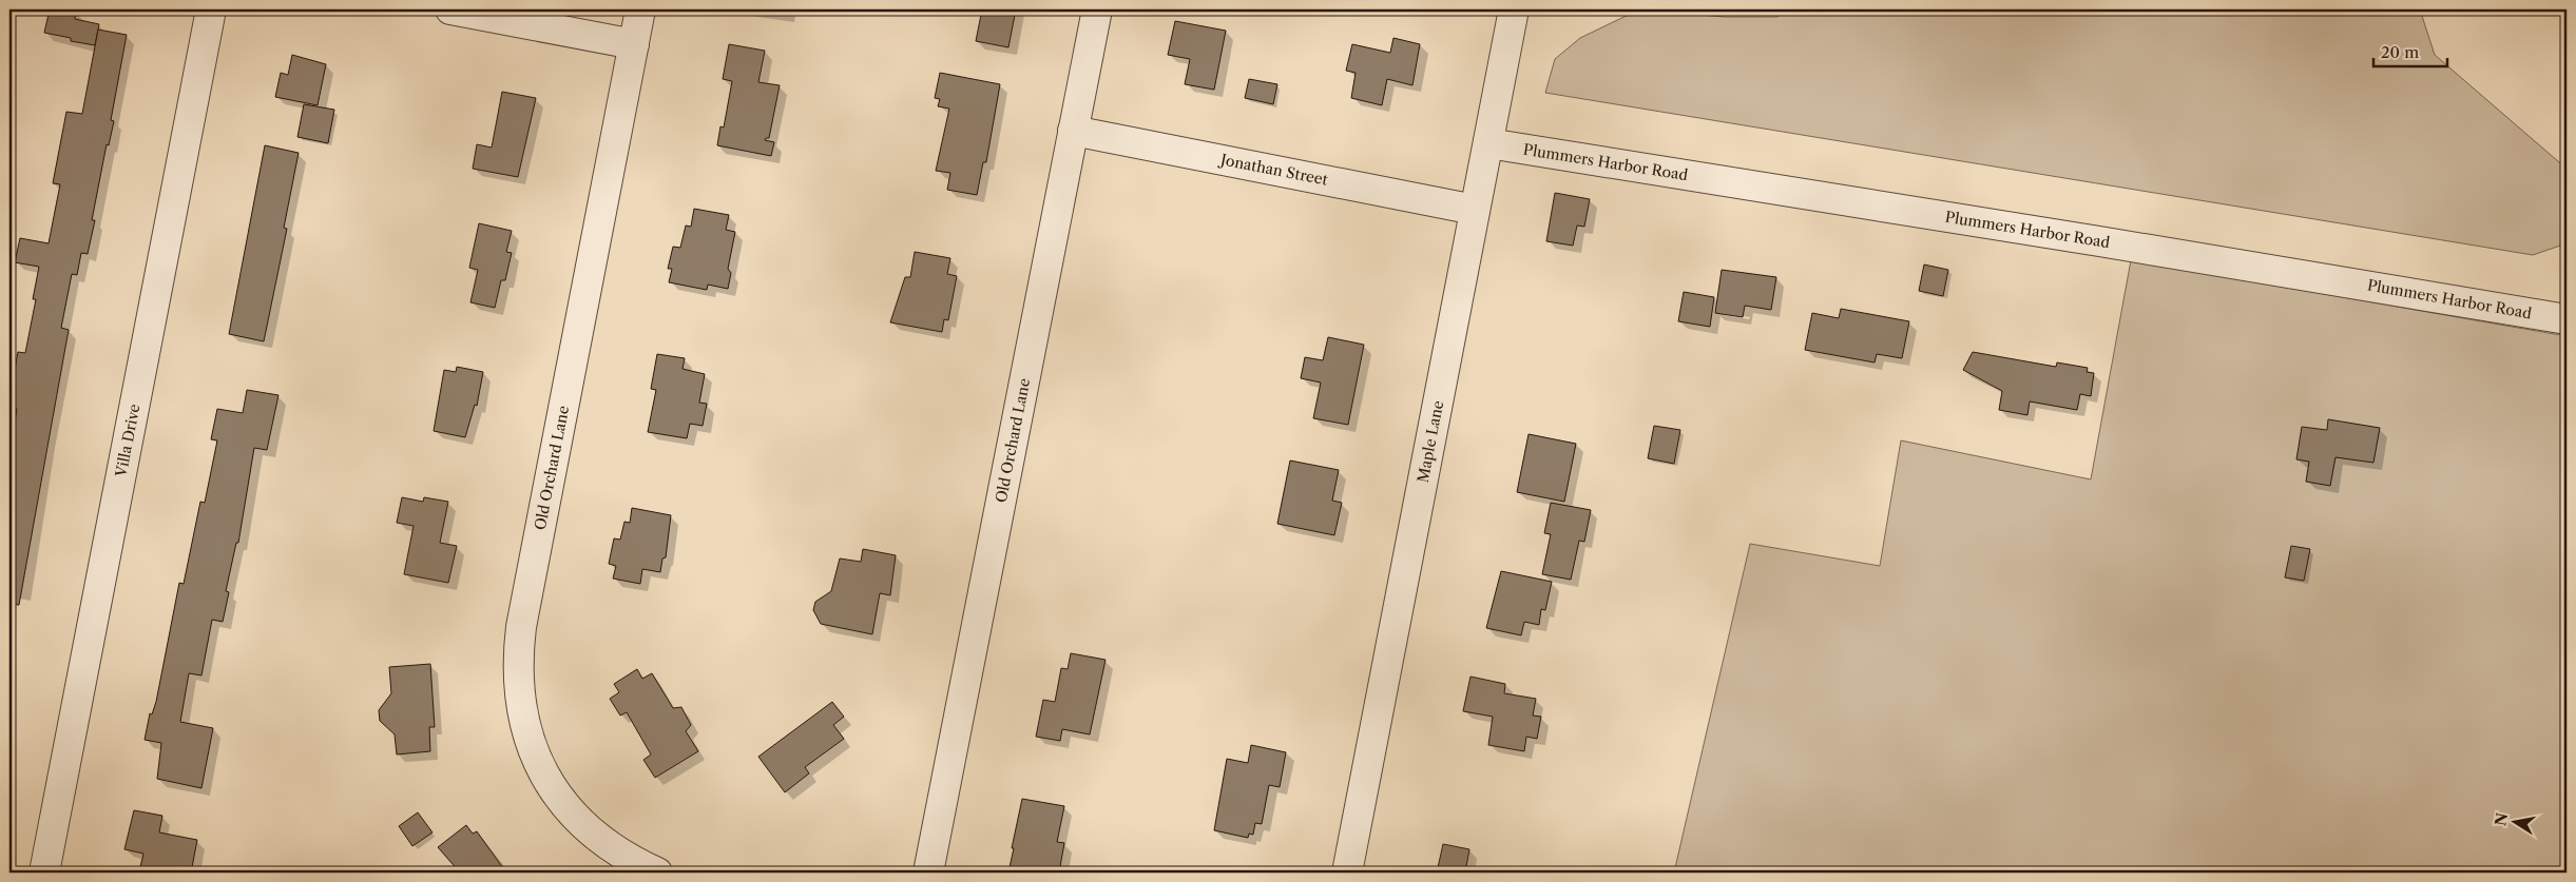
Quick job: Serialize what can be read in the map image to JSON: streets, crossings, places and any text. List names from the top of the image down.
{
  "streets": {
    "street": [
      "Plummers Harbor Road",
      "Jonathan Street",
      "Villa Drive",
      "Old Orchard Lane",
      "Maple Lane"
    ]
  },
  "crossings": [
    ["Plummers Harbor Road", "Maple Lane"],
    ["Jonathan Street", "Old Orchard Lane"],
    ["Jonathan Street", "Maple Lane"]
  ],
  "scale_bar": "20 m",
  "north": "left"
}
